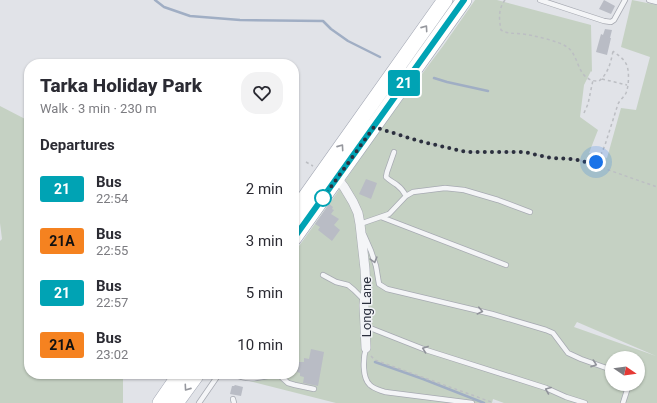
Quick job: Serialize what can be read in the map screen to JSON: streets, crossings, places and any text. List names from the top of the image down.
{
  "streets": {
    "street": ["Long Lane"]
  },
  "lines": ["bus line 21"],
  "north": "right",
  "page": {
    "on_map": "21",
    "heading": [
      ["Tarka Holiday Park", "Walk · 3 min · 230 m"],
      "Departures"
    ],
    "list": [
      {
        "mark": "21",
        "name": "Bus",
        "note": "22:54",
        "value": "2 min"
      },
      {
        "mark": "21A",
        "name": "Bus",
        "note": "22:55",
        "value": "3 min"
      },
      {
        "mark": "21",
        "name": "Bus",
        "note": "22:57",
        "value": "5 min"
      },
      {
        "mark": "21A",
        "name": "Bus",
        "note": "23:02",
        "value": "10 min"
      }
    ]
  }
}
